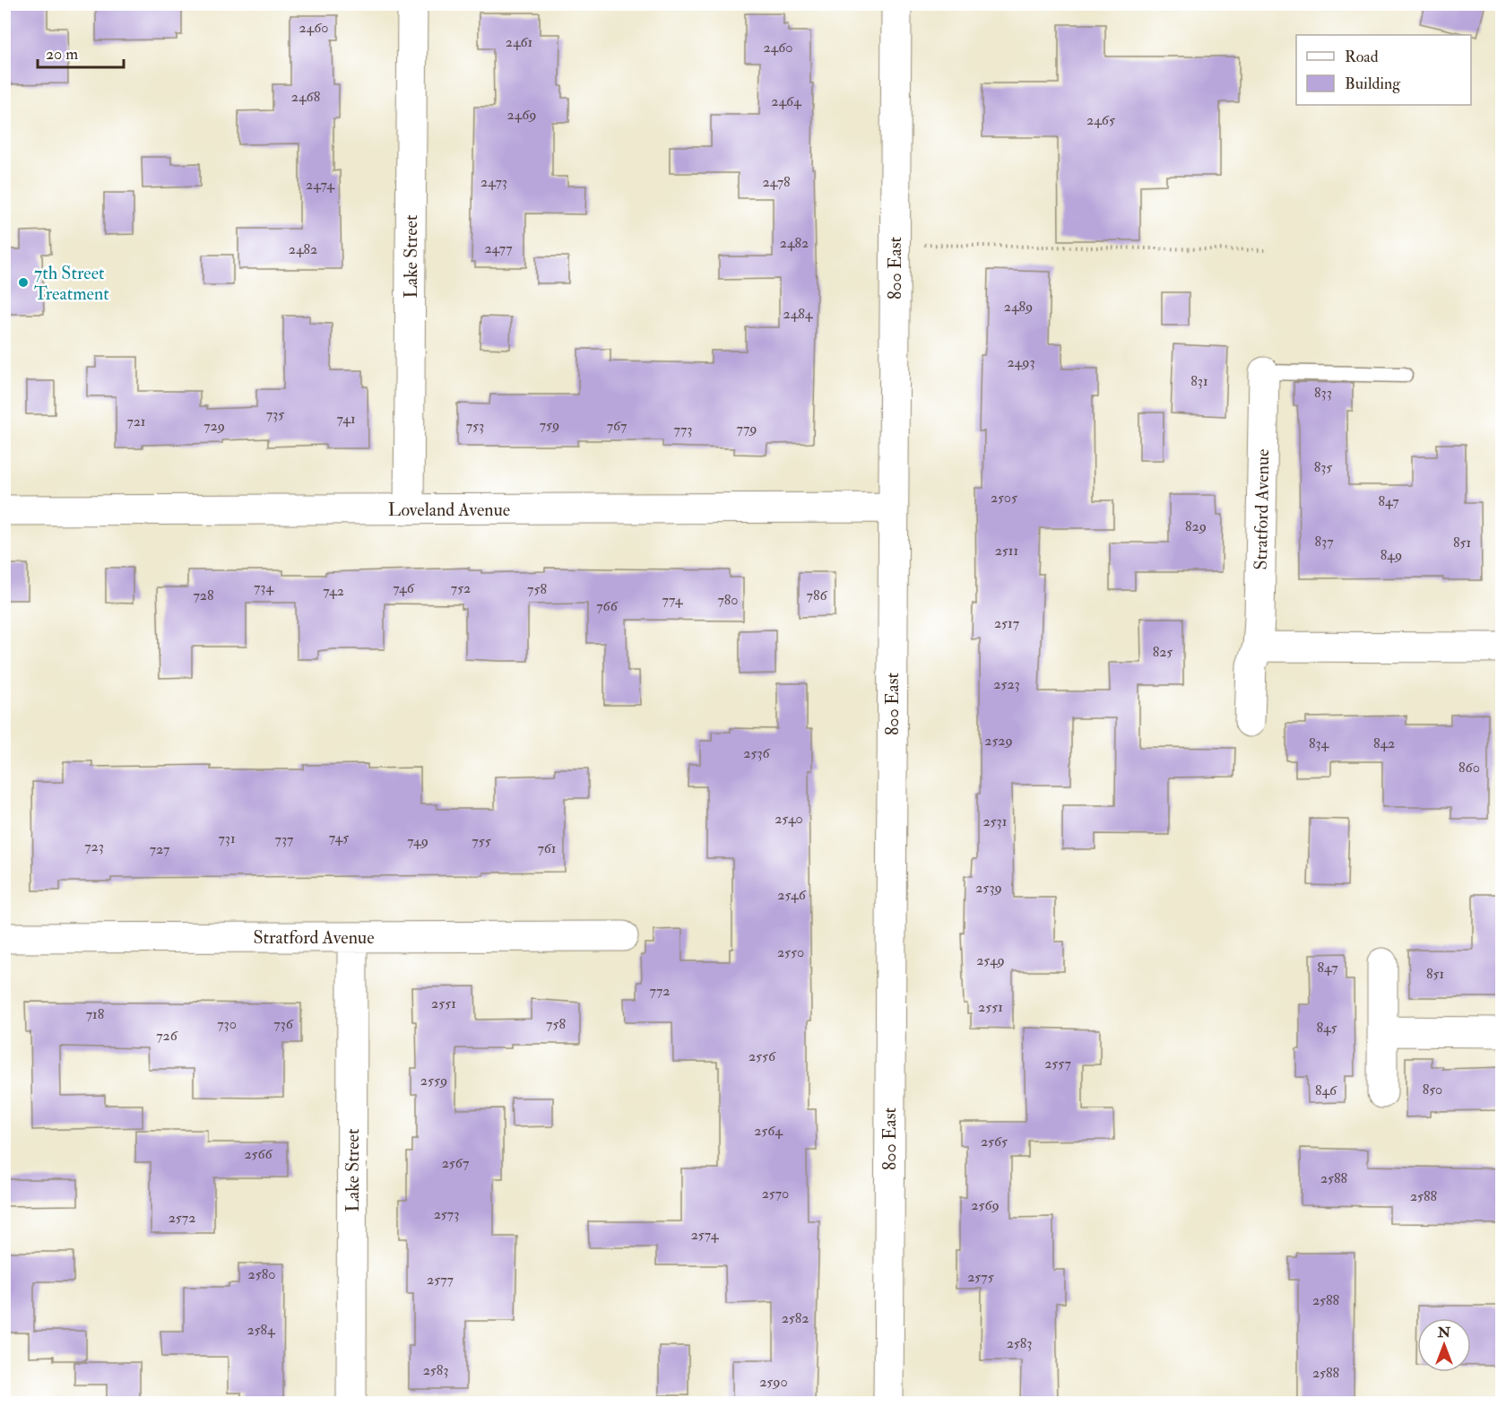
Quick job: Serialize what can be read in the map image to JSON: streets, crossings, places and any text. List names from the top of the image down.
{
  "streets": {
    "street": [
      "Lake Street",
      "800 East",
      "Loveland Avenue",
      "Stratford Avenue"
    ]
  },
  "crossings": [
    ["Lake Street", "Loveland Avenue"],
    ["Lake Street", "Stratford Avenue"],
    ["800 East", "Loveland Avenue"]
  ],
  "places": ["7th Street Treatment"],
  "house_numbers": [
    "2460",
    "2461",
    "2460",
    "2468",
    "2464",
    "2469",
    "2465",
    "2473",
    "2478",
    "2474",
    "2482",
    "2477",
    "2482",
    "2489",
    "2484",
    "2493",
    "831",
    "833",
    "735",
    "741",
    "721",
    "759",
    "729",
    "753",
    "767",
    "779",
    "773",
    "835",
    "2505",
    "847",
    "829",
    "837",
    "851",
    "2511",
    "849",
    "734",
    "746",
    "752",
    "758",
    "742",
    "728",
    "786",
    "774",
    "780",
    "766",
    "2517",
    "825",
    "2523",
    "2529",
    "834",
    "842",
    "2536",
    "860",
    "2540",
    "2531",
    "745",
    "731",
    "737",
    "749",
    "755",
    "723",
    "761",
    "727",
    "2539",
    "2546",
    "2550",
    "2549",
    "847",
    "851",
    "772",
    "2551",
    "2551",
    "718",
    "730",
    "736",
    "758",
    "845",
    "726",
    "2556",
    "2557",
    "2559",
    "850",
    "846",
    "2564",
    "2565",
    "2566",
    "2567",
    "2588",
    "2570",
    "2588",
    "2569",
    "2573",
    "2572",
    "2574",
    "2580",
    "2575",
    "2577",
    "2588",
    "2582",
    "2584",
    "2583",
    "2583",
    "2588",
    "2590"
  ],
  "legend": ["Road", "Building"],
  "scale_bar": "20 m",
  "north": "top"
}
